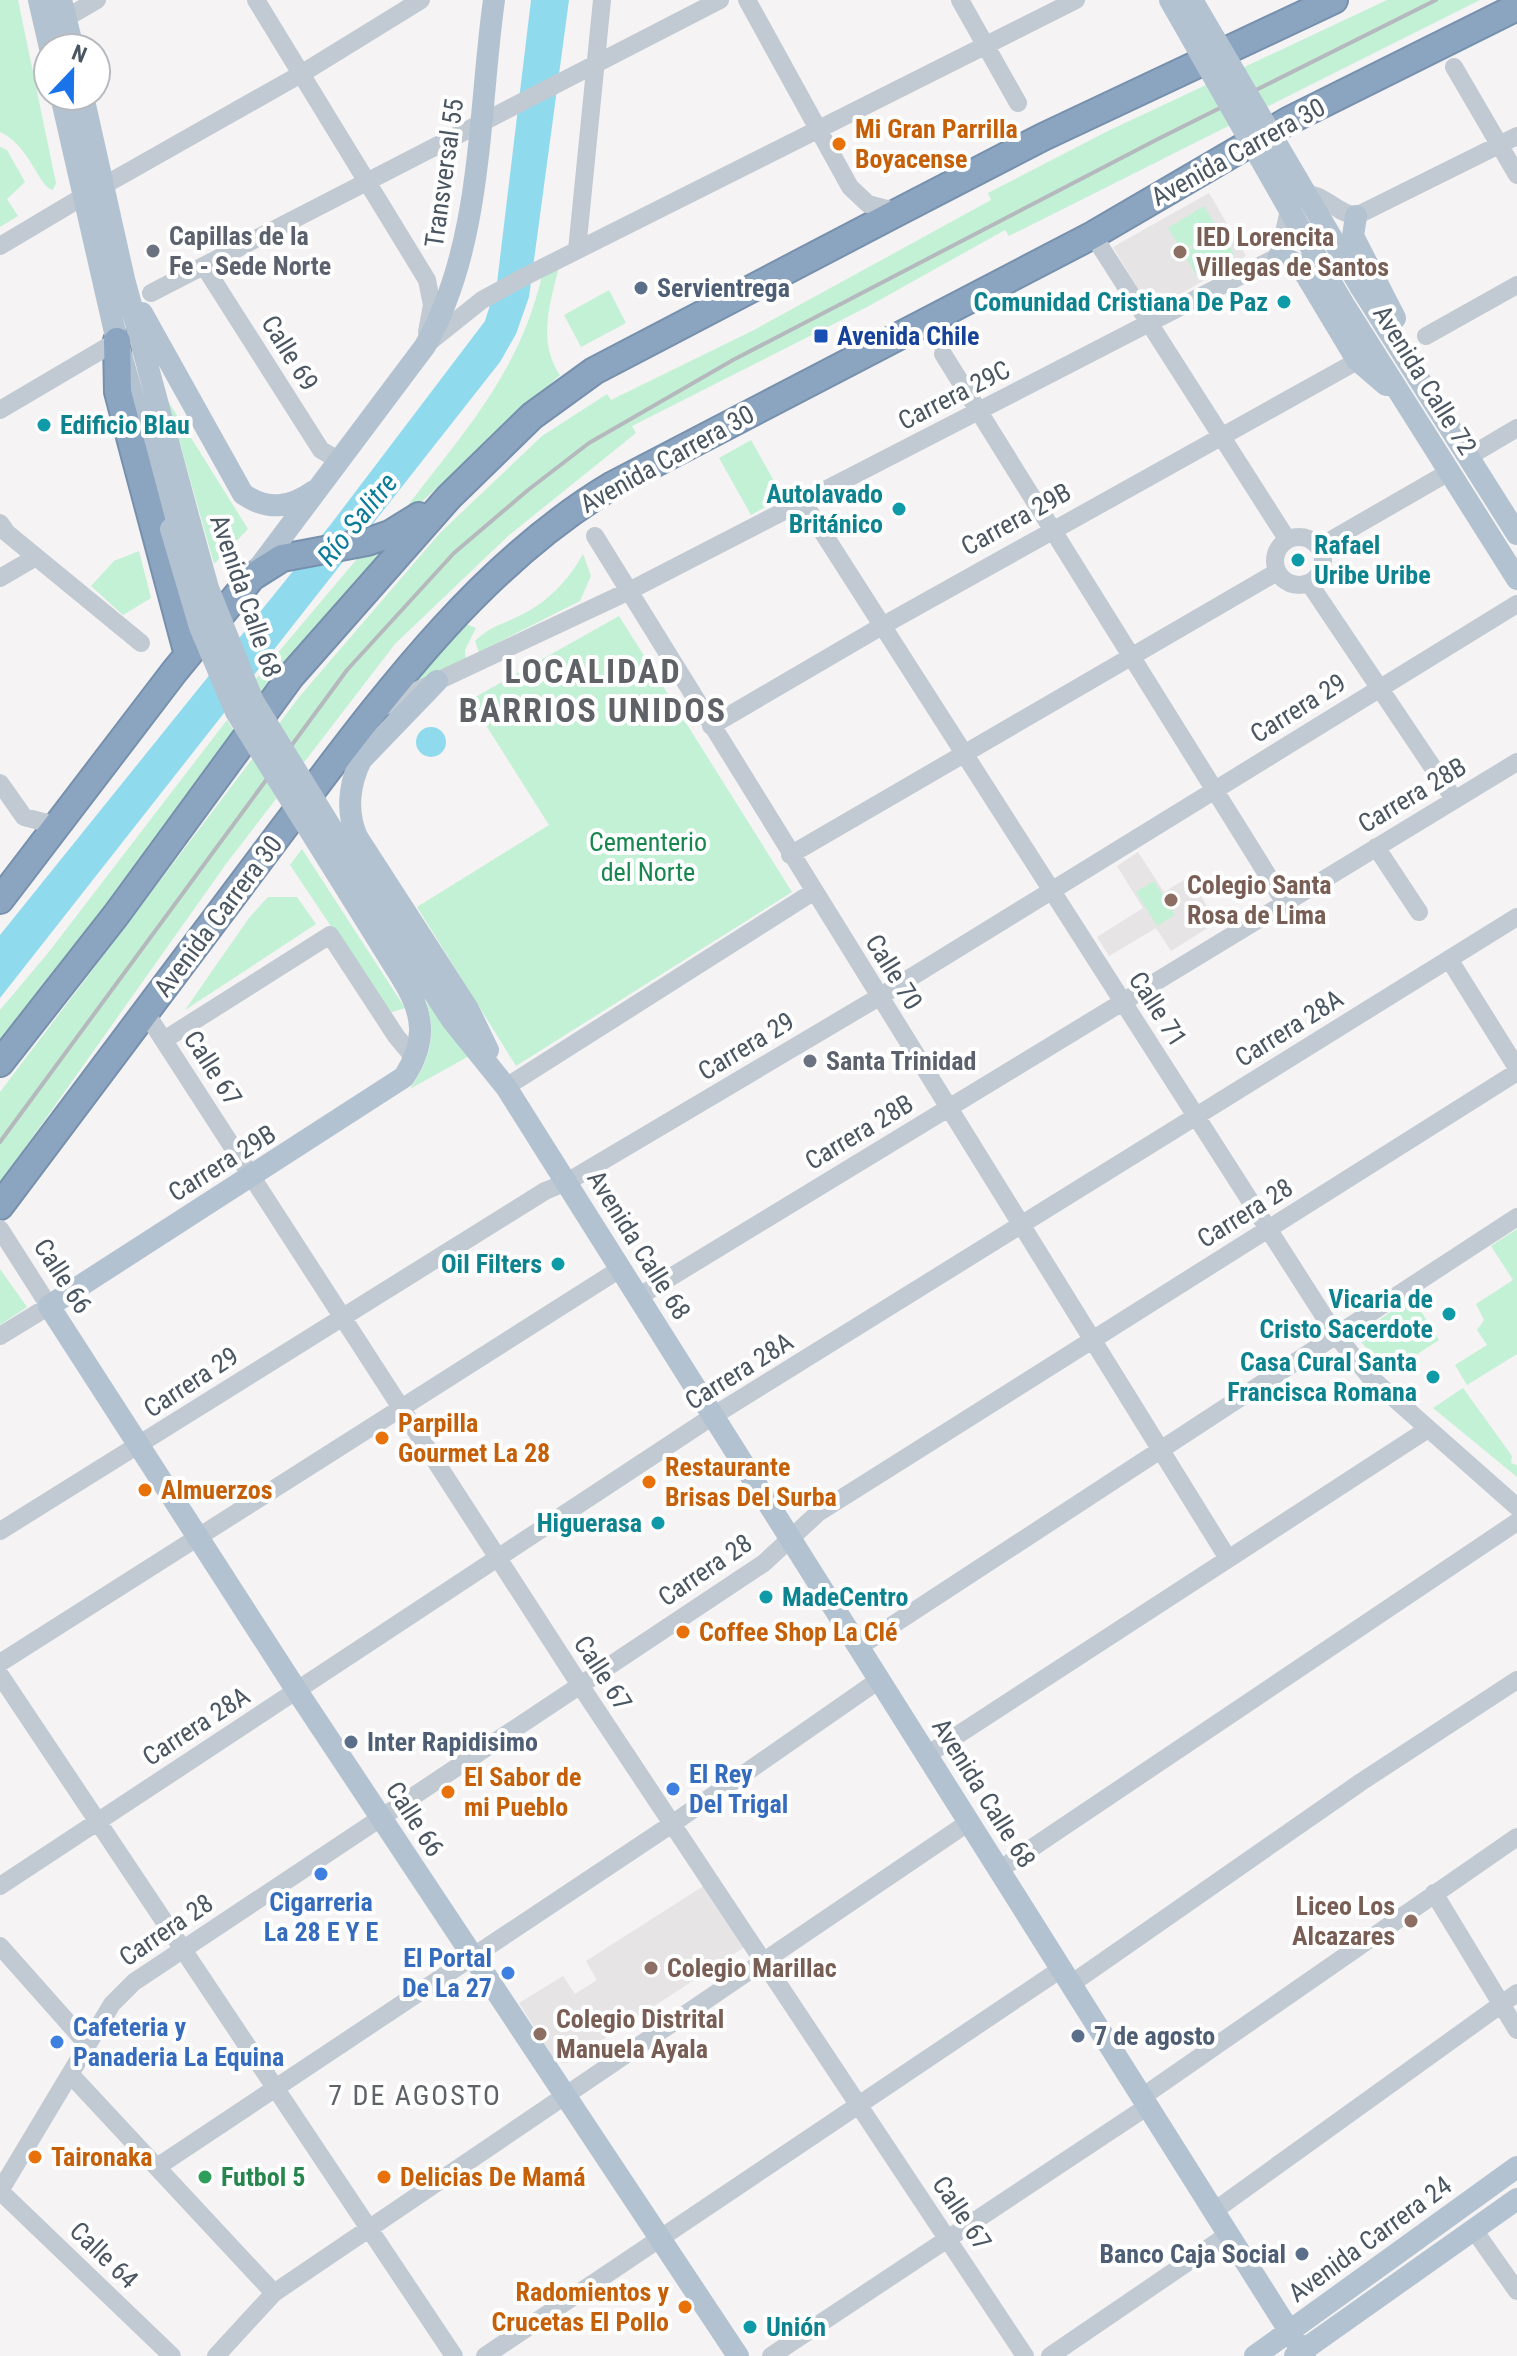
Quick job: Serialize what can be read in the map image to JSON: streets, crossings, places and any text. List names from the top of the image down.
{
  "streets": {
    "highway": ["Avenida Carrera 30"],
    "main road": [
      "Transversal 55",
      "Avenida Calle 72",
      "Carrera 29B",
      "Avenida Calle 68",
      "Calle 66",
      "Avenida Carrera 24"
    ],
    "street": [
      "Calle 69",
      "Carrera 29C",
      "Carrera 29",
      "Carrera 28B",
      "Calle 70",
      "Calle 71",
      "Carrera 28A",
      "Calle 67",
      "Carrera 28",
      "Calle 64"
    ]
  },
  "crossings": [
    ["Avenida Carrera 30", "Carrera 29C"],
    ["Avenida Carrera 30", "Calle 67"],
    ["Carrera 29C", "Calle 70"],
    ["Carrera 29C", "Calle 71"],
    ["Carrera 29B", "Avenida Calle 68"],
    ["Carrera 29B", "Calle 70"],
    ["Carrera 29B", "Calle 71"],
    ["Carrera 29B", "Calle 67"],
    ["Carrera 29B", "Calle 66"],
    ["Avenida Calle 68", "Carrera 29"],
    ["Avenida Calle 68", "Carrera 28B"],
    ["Avenida Calle 68", "Carrera 28A"],
    ["Avenida Calle 68", "Carrera 28"],
    ["Avenida Calle 68", "Avenida Carrera 24"],
    ["Carrera 29", "Calle 70"],
    ["Carrera 29", "Calle 71"],
    ["Carrera 29", "Calle 67"],
    ["Carrera 29", "Calle 66"],
    ["Carrera 28B", "Calle 70"],
    ["Carrera 28B", "Calle 71"],
    ["Calle 70", "Carrera 28A"],
    ["Calle 70", "Carrera 28"],
    ["Calle 71", "Carrera 28A"],
    ["Calle 71", "Carrera 28"],
    ["Carrera 28A", "Calle 67"],
    ["Carrera 28A", "Calle 66"],
    ["Calle 67", "Carrera 28"],
    ["Carrera 28", "Calle 66"],
    ["Carrera 28", "Calle 64"]
  ],
  "districts": ["LOCALIDAD BARRIOS UNIDOS", "7 DE AGOSTO"],
  "water": ["Río Salitre"],
  "parks": ["Cementerio del Norte"],
  "places": {
    "other": [
      "Mi Gran Parrilla Boyacense",
      "Capillas de la Fe - Sede Norte",
      "IED Lorencita Villegas de Santos",
      "Servientrega",
      "Comunidad Cristiana De Paz",
      "Edificio Blau",
      "Autolavado Británico",
      "Rafael Uribe Uribe",
      "Colegio Santa Rosa de Lima",
      "Santa Trinidad",
      "Oil Filters",
      "Vicaria de Cristo Sacerdote",
      "Casa Cural Santa Francisca Romana",
      "Parpilla Gourmet La 28",
      "Restaurante Brisas Del Surba",
      "Almuerzos",
      "Higuerasa",
      "MadeCentro",
      "Coffee Shop La Clé",
      "Inter Rapidisimo",
      "El Rey Del Trigal",
      "El Sabor de mi Pueblo",
      "Cigarreria La 28 E Y E",
      "Liceo Los Alcazares",
      "Colegio Marillac",
      "El Portal De La 27",
      "Colegio Distrital Manuela Ayala",
      "7 de agosto",
      "Cafeteria y Panaderia La Equina",
      "Taironaka",
      "Futbol 5",
      "Delicias De Mamá",
      "Banco Caja Social",
      "Radomientos y Crucetas El Pollo",
      "Unión"
    ],
    "transit": ["Avenida Chile"]
  },
  "north": "top"
}
